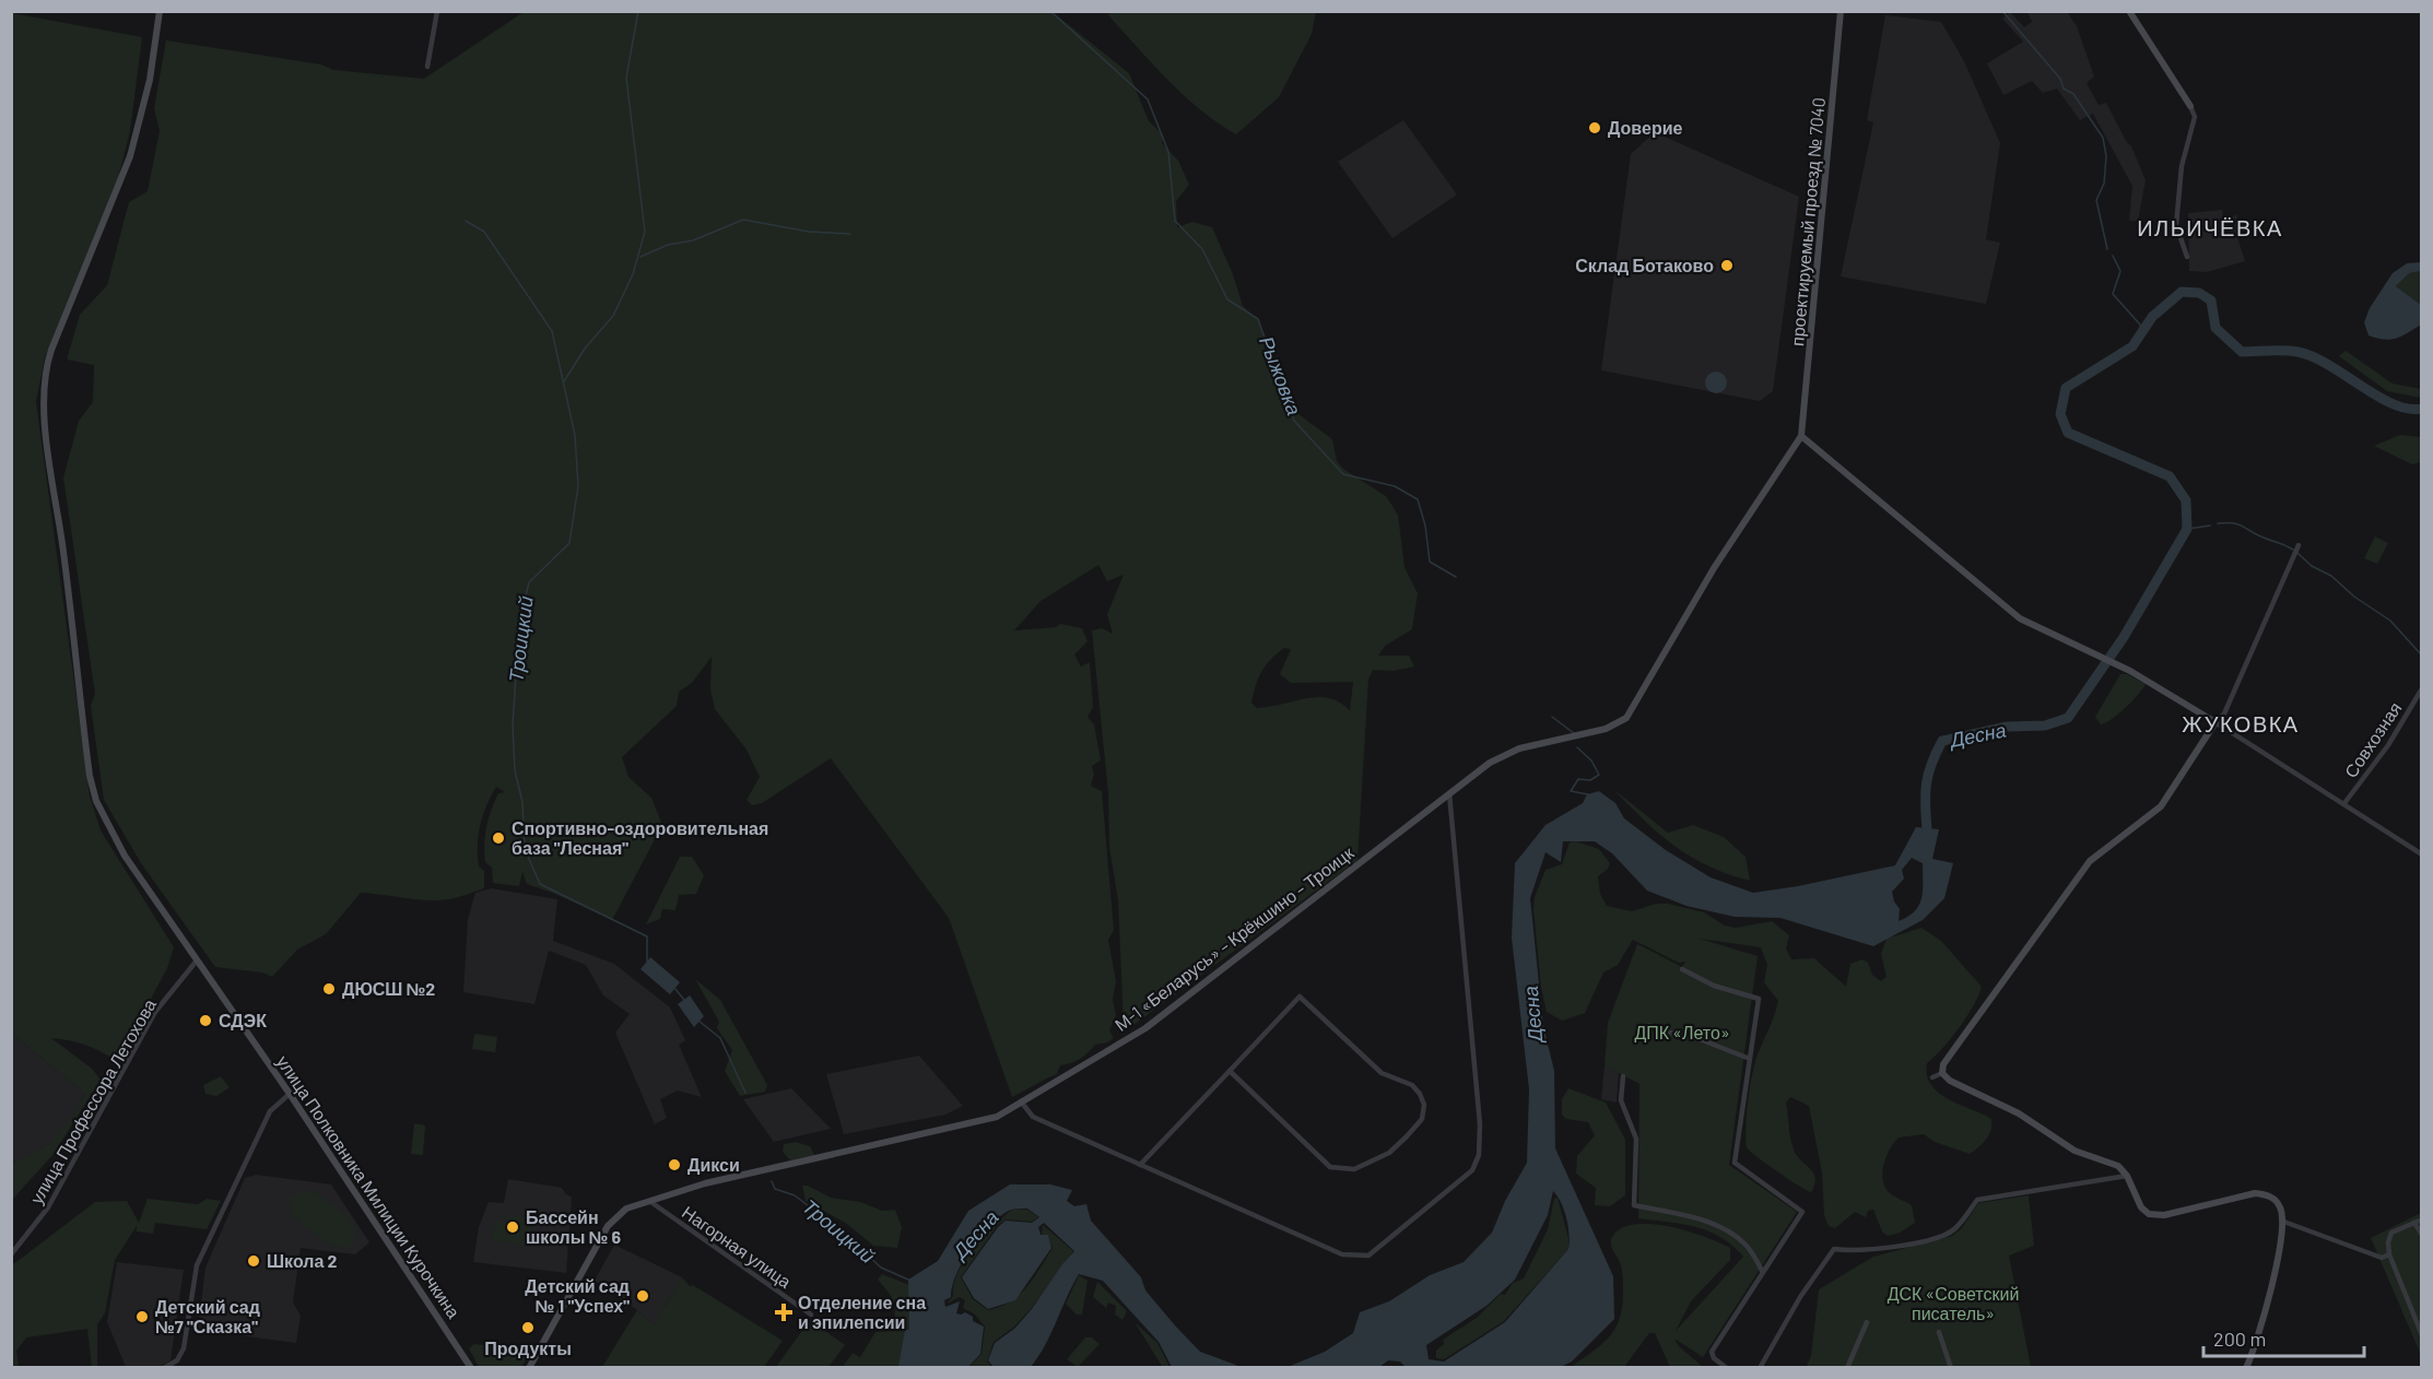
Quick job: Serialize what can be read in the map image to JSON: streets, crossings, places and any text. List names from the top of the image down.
{
  "streets": {
    "street": [
      "проектируемый проезд № 7040",
      "Совхозная",
      "М-1 «Беларусь» – Крёкшино – Троицк",
      "улица Профессора Летохова",
      "улица Полковника Милиции Курочкина",
      "Нагорная улица"
    ]
  },
  "crossings": [
    ["проектируемый проезд № 7040", "М-1 «Беларусь» – Крёкшино – Троицк"],
    ["М-1 «Беларусь» – Крёкшино – Троицк", "Нагорная улица"],
    ["улица Профессора Летохова", "улица Полковника Милиции Курочкина"]
  ],
  "districts": ["ИЛЬИЧЁВКА", "ЖУКОВКА"],
  "water": ["Рыжовка", "Троицкий", "Десна"],
  "parks": ["ДПК «Лето»", "ДСК «Советский писатель»"],
  "places": {
    "other": [
      "Доверие",
      "Склад Ботаково",
      "Спортивно-оздоровительная база \"Лесная\"",
      "ДЮСШ №2",
      "СДЭК",
      "Дикси",
      "Бассейн школы № 6",
      "Школа 2",
      "Детский сад № 1 \"Успех\"",
      "Детский сад №7 \"Сказка\"",
      "Продукты"
    ],
    "health": ["Отделение сна и эпилепсии"]
  },
  "scale_bar": "200 m"
}
